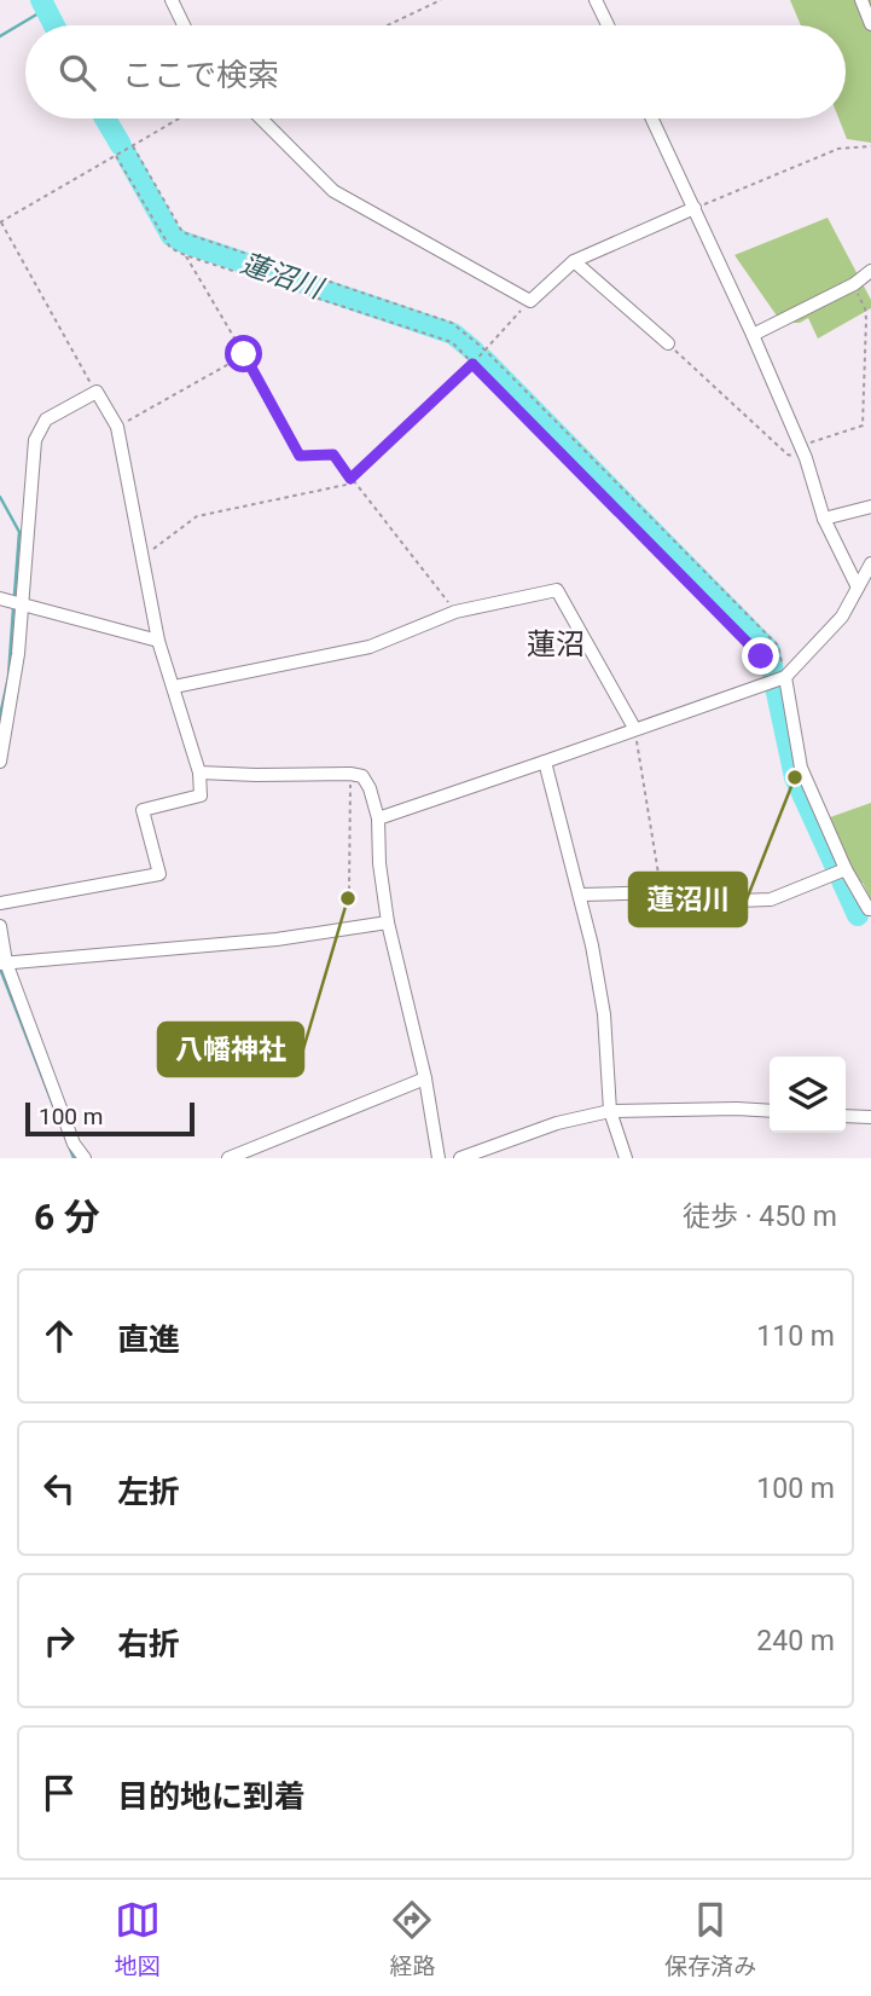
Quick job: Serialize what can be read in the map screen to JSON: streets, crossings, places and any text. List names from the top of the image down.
{
  "districts": ["蓮沼"],
  "water": ["蓮沼川"],
  "places": ["蓮沼川", "八幡神社"],
  "scale_bar": "100 m",
  "page": {
    "search": "ここで検索",
    "scale": "100 m",
    "heading": ["6 分", "徒歩 · 450 m"],
    "list": [
      ["直進", "110 m"],
      ["左折", "100 m"],
      ["右折", "240 m"],
      "目的地に到着"
    ],
    "nav": ["地図", "経路", "保存済み"]
  }
}
